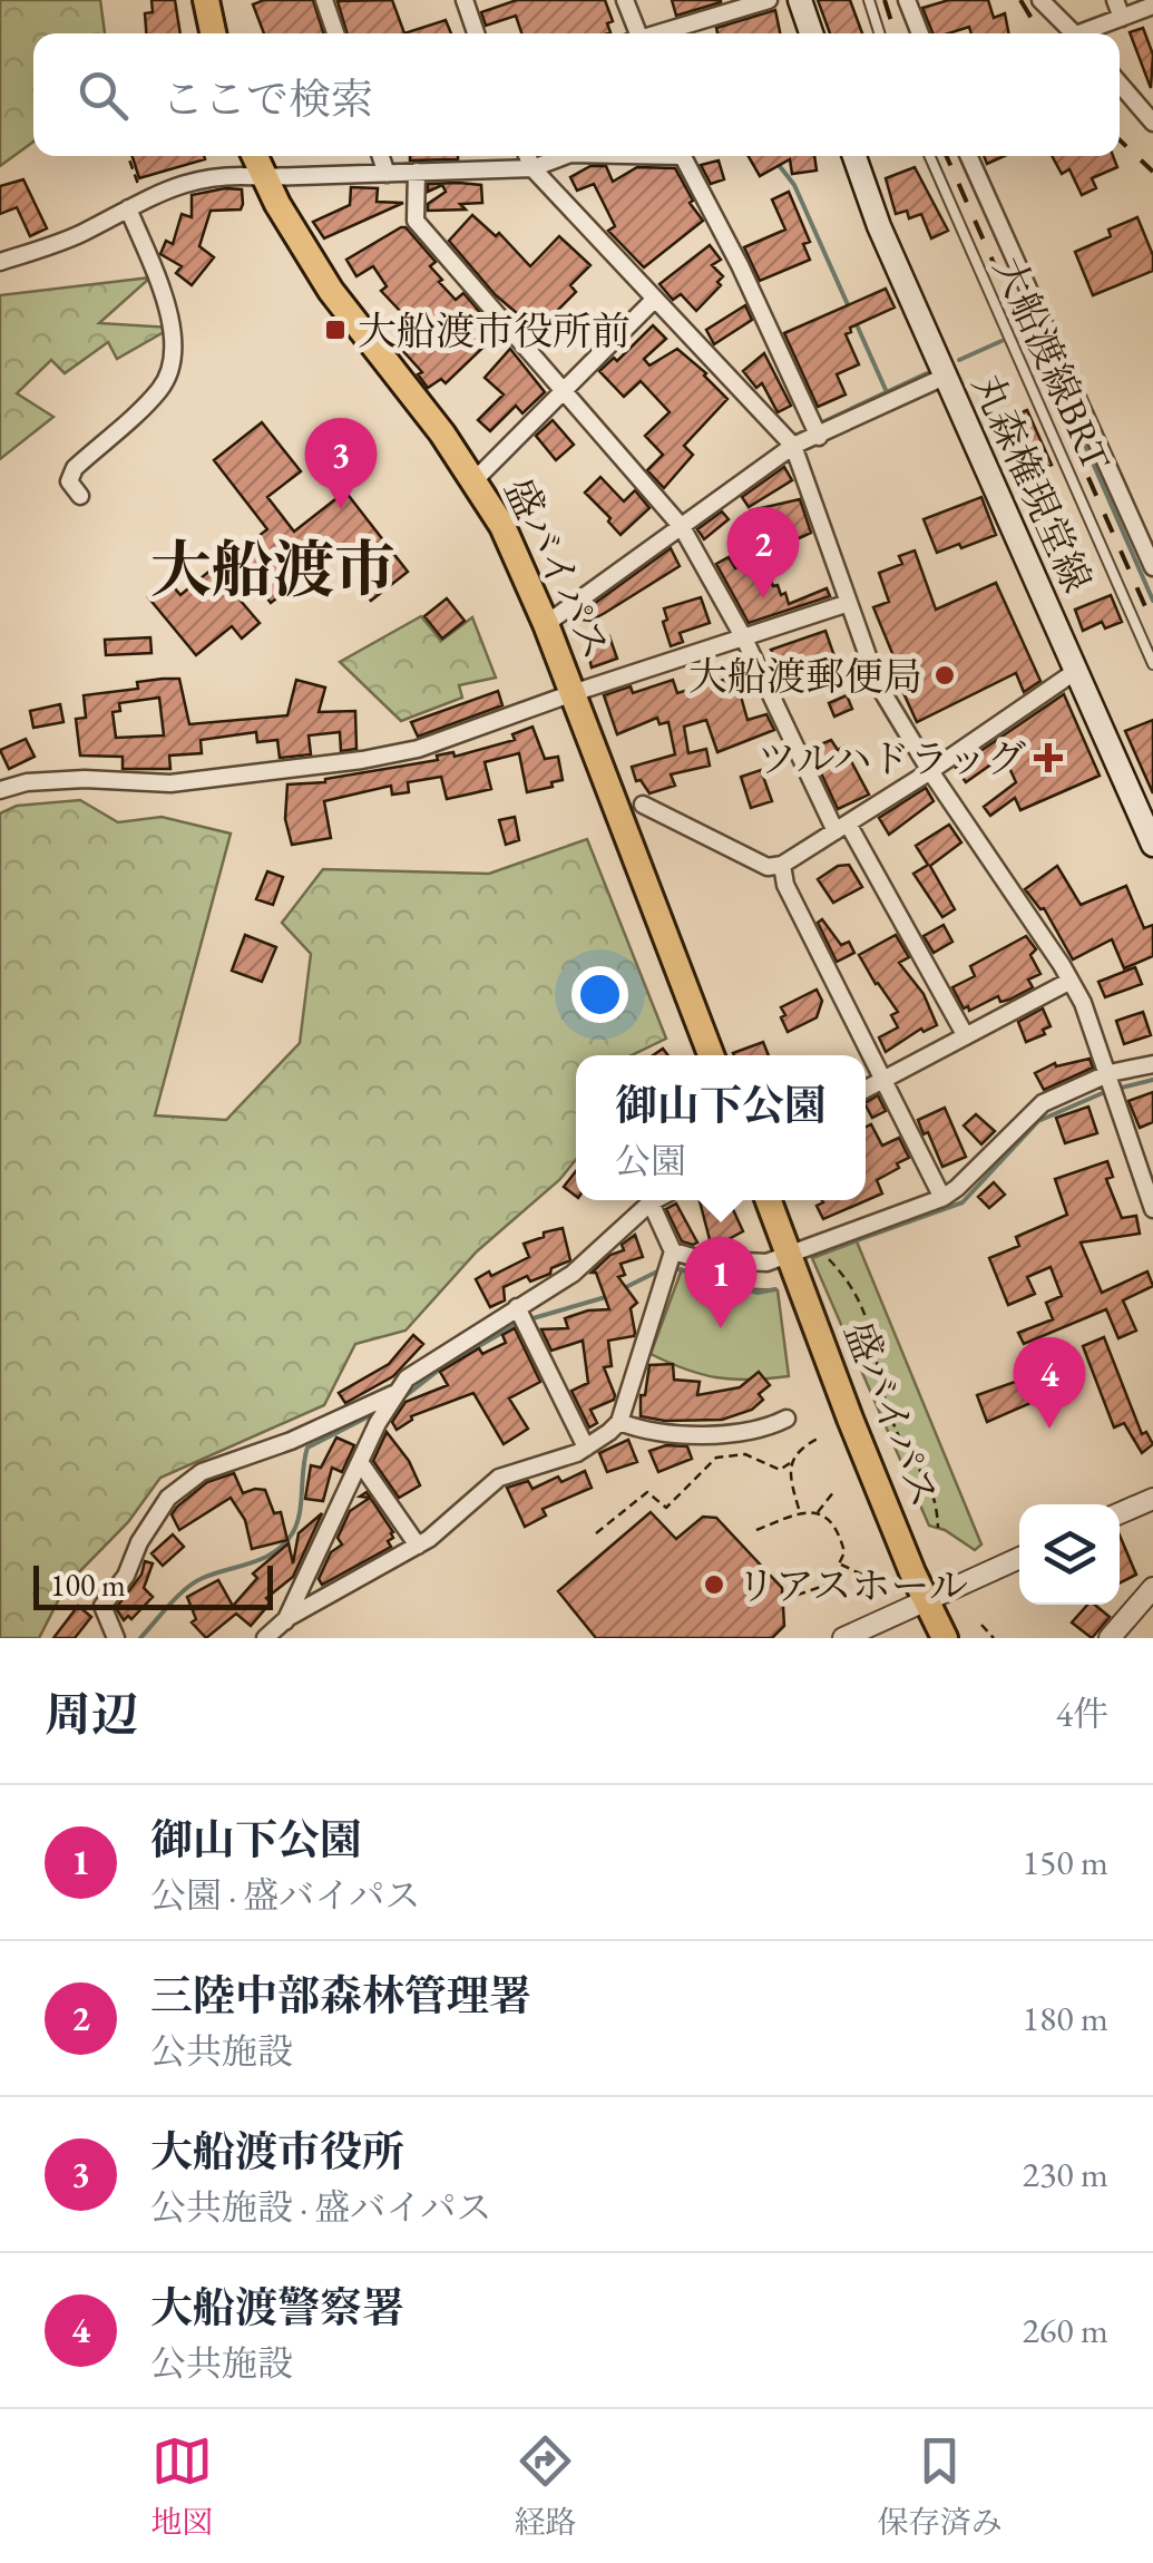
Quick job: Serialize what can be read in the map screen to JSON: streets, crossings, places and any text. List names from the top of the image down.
{
  "streets": {
    "highway": ["盛バイパス"],
    "main road": ["丸森権現堂線"],
    "lane": ["大船渡線BRT"]
  },
  "districts": ["大船渡市"],
  "places": {
    "transit": ["大船渡市役所前"],
    "other": ["大船渡郵便局", "リアスホール"],
    "health": ["ツルハドラッグ"]
  },
  "scale_bar": "100 m",
  "page": {
    "search": "ここで検索",
    "pins": [
      "3",
      "2",
      "1",
      "4"
    ],
    "popup": ["御山下公園", "公園"],
    "scale": "100 m",
    "heading": ["周辺", "4件"],
    "list": [
      {
        "mark": "1",
        "name": "御山下公園",
        "note": "公園 · 盛バイパス",
        "value": "150 m"
      },
      {
        "mark": "2",
        "name": "三陸中部森林管理署",
        "note": "公共施設",
        "value": "180 m"
      },
      {
        "mark": "3",
        "name": "大船渡市役所",
        "note": "公共施設 · 盛バイパス",
        "value": "230 m"
      },
      {
        "mark": "4",
        "name": "大船渡警察署",
        "note": "公共施設",
        "value": "260 m"
      }
    ],
    "nav": ["地図", "経路", "保存済み"]
  }
}
